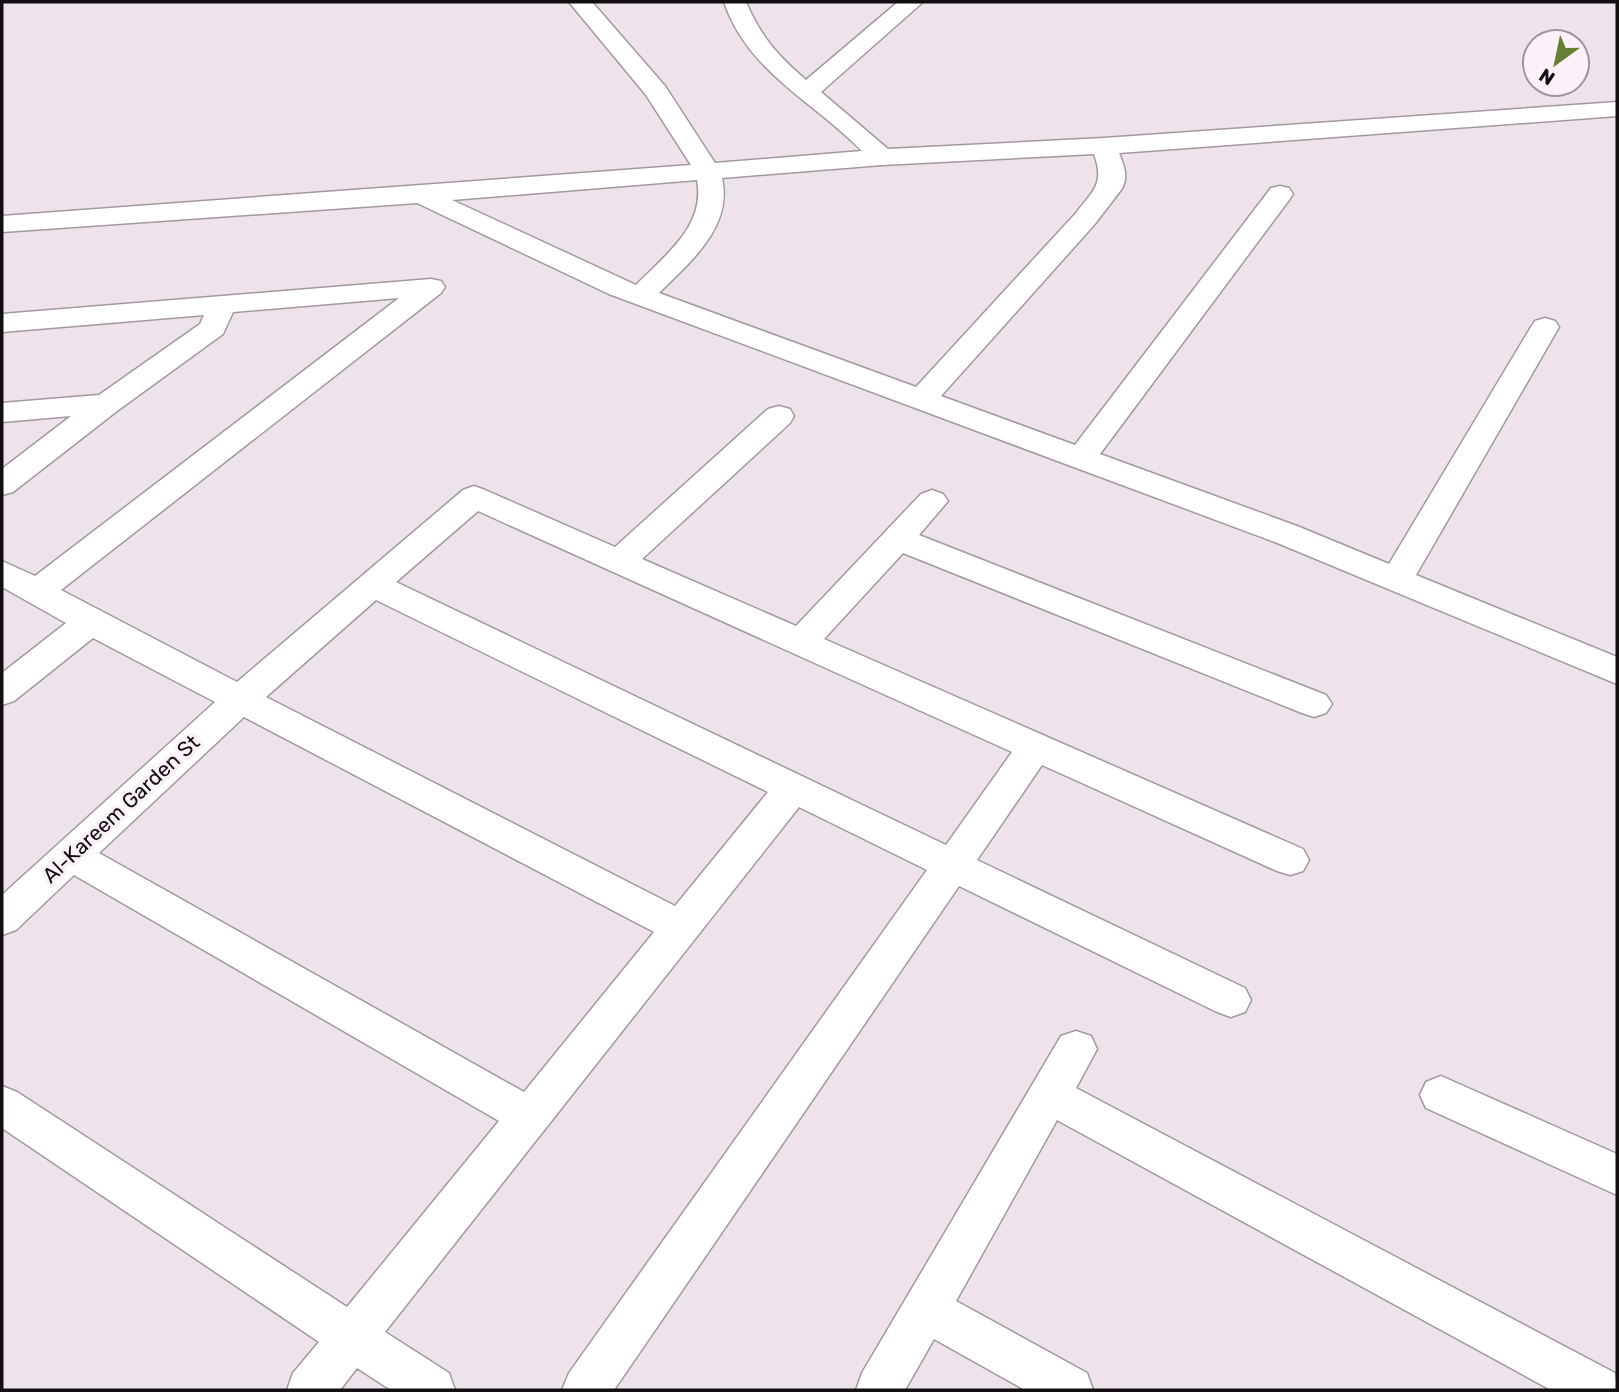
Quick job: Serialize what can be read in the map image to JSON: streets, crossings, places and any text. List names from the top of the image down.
{
  "streets": {
    "street": ["Al-Kareem Garden St"]
  },
  "north": "bottom left"
}
